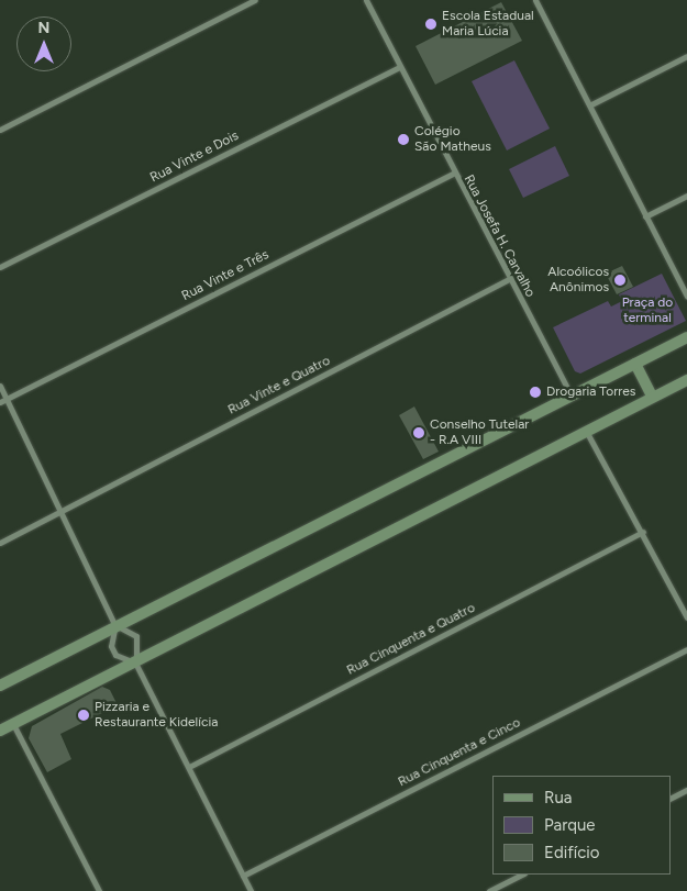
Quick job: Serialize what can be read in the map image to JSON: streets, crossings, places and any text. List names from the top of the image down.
{
  "streets": {
    "street": [
      "Rua Vinte e Dois",
      "Rua Josefa H. Carvalho",
      "Rua Vinte e Três",
      "Rua Vinte e Quatro",
      "Rua Cinquenta e Quatro",
      "Rua Cinquenta e Cinco"
    ]
  },
  "crossings": [
    ["Rua Vinte e Dois", "Rua Josefa H. Carvalho"],
    ["Rua Josefa H. Carvalho", "Rua Vinte e Três"],
    ["Rua Josefa H. Carvalho", "Rua Vinte e Quatro"]
  ],
  "parks": ["Praça do terminal"],
  "places": [
    "Escola Estadual Maria Lúcia",
    "Colégio São Matheus",
    "Alcoólicos Anônimos",
    "Drogaria Torres",
    "Conselho Tutelar - R.A VIII",
    "Pizzaria e Restaurante Kidelícia"
  ],
  "legend": ["Rua", "Parque", "Edifício"],
  "north": "top"
}
